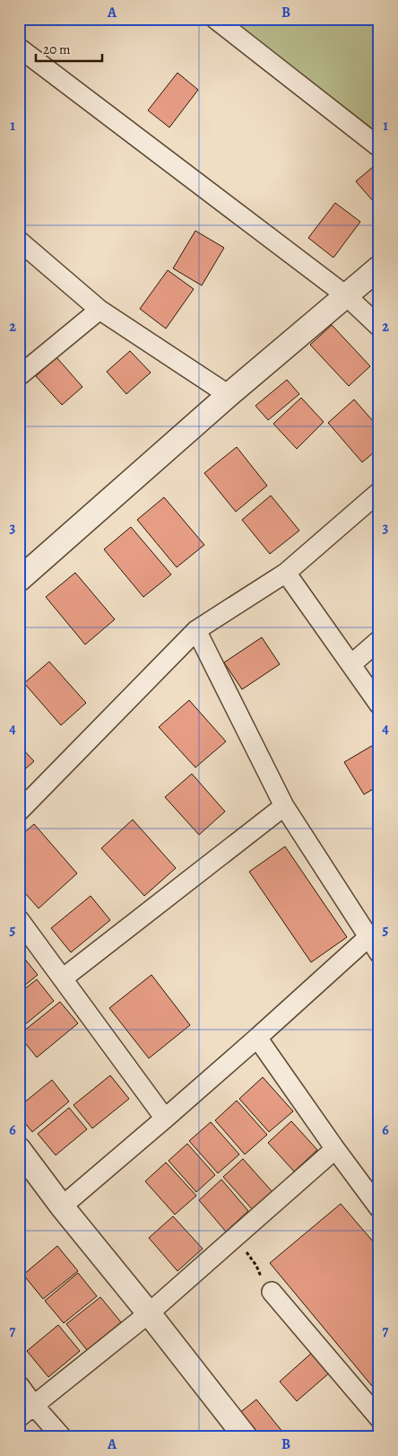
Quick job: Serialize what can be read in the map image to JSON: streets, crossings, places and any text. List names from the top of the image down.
{
  "scale_bar": "20 m",
  "grid": {
    "columns": ["A", "B"],
    "rows": [
      "1",
      "2",
      "3",
      "4",
      "5",
      "6",
      "7"
    ]
  }
}
